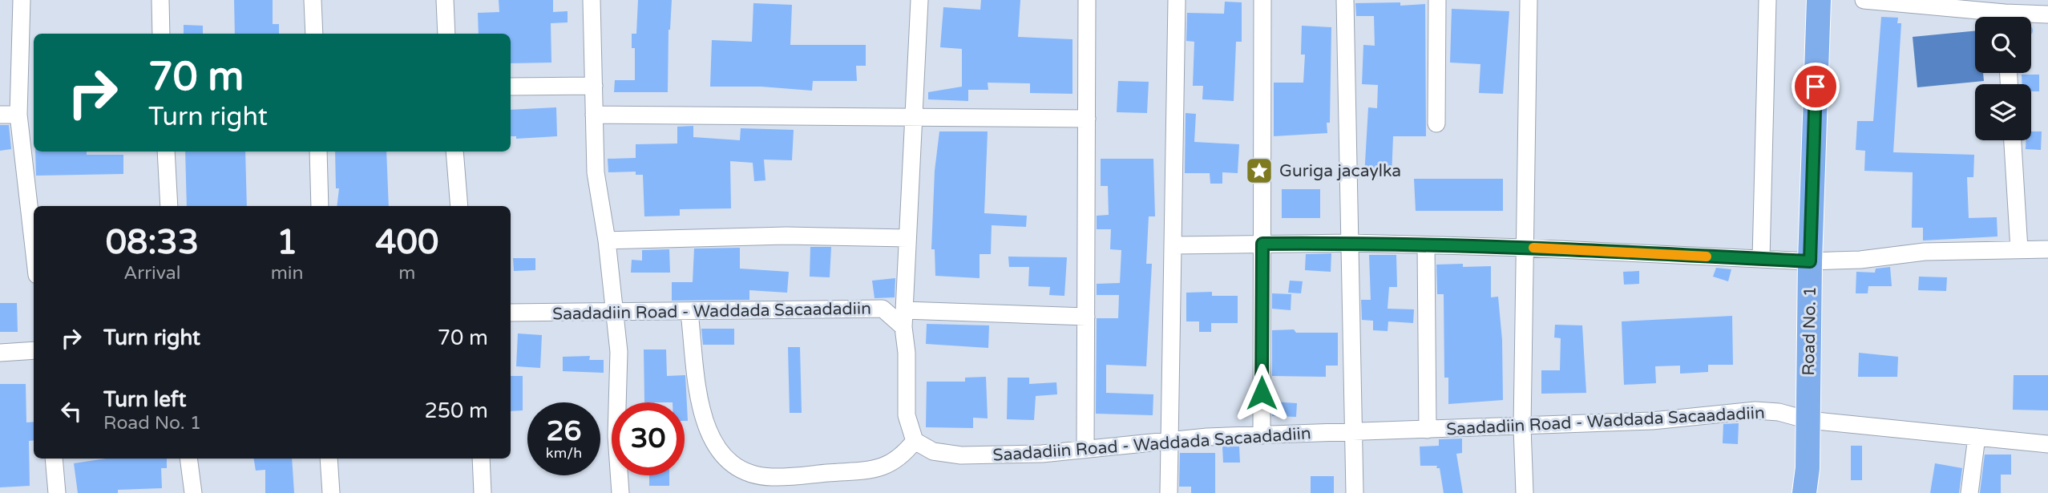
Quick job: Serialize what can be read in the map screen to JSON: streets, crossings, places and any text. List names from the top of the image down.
{
  "streets": {
    "highway": ["Road No. 1"],
    "street": ["Saadadiin Road - Waddada Sacaadadiin"]
  },
  "crossings": [
    ["Saadadiin Road - Waddada Sacaadadiin", "Road No. 1"]
  ],
  "places": {
    "place": ["Guriga jacaylka"]
  },
  "page": {
    "turn": ["70 m", "Turn right"],
    "eta": [
      "08:33",
      "Arrival",
      "1",
      "min",
      "400",
      "m"
    ],
    "list": [
      {
        "name": "Turn right",
        "value": "70 m"
      },
      {
        "name": "Turn left",
        "note": "Road No. 1",
        "value": "250 m"
      }
    ],
    "speed": "26 km/h",
    "limit": "30"
  }
}
